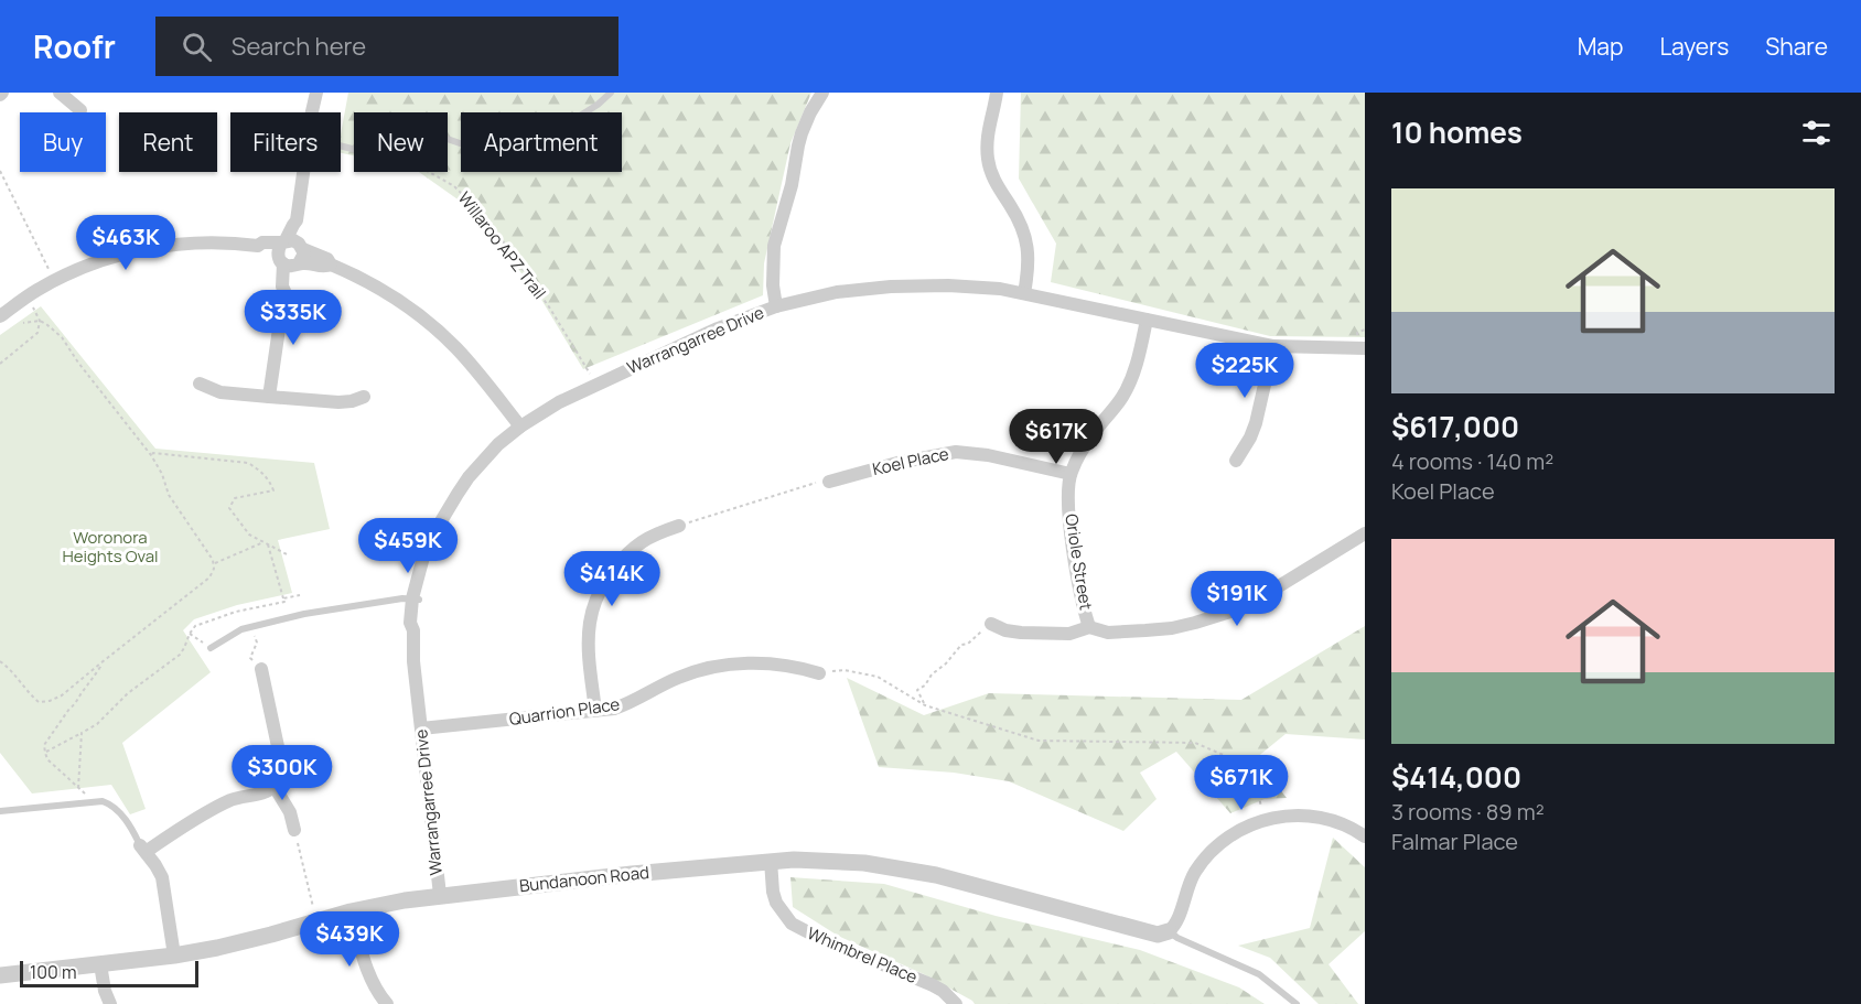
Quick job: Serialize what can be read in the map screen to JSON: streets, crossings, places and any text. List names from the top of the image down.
{
  "streets": {
    "street": [
      "Warrangarree Drive",
      "Koel Place",
      "Oriole Street",
      "Quarrion Place",
      "Bundanoon Road",
      "Whimbrel Place"
    ],
    "path": ["Willaroo APZ Trail"]
  },
  "crossings": [
    ["Willaroo APZ Trail", "Warrangarree Drive"],
    ["Warrangarree Drive", "Oriole Street"],
    ["Warrangarree Drive", "Quarrion Place"],
    ["Warrangarree Drive", "Bundanoon Road"],
    ["Koel Place", "Oriole Street"],
    ["Bundanoon Road", "Whimbrel Place"]
  ],
  "parks": ["Woronora Heights Oval"],
  "scale_bar": "100 m",
  "page": {
    "header": "Roofr",
    "search": "Search here",
    "nav": ["Map", "Layers", "Share"],
    "heading": "10 homes",
    "chip": [
      "Buy",
      "Rent",
      "Filters",
      "New",
      "Apartment"
    ],
    "list": [
      {
        "name": "$617,000",
        "note": "4 rooms · 140 m² · Koel Place"
      },
      {
        "name": "$414,000",
        "note": "3 rooms · 89 m² · Falmar Place"
      }
    ],
    "price": [
      "$463K",
      "$335K",
      "$225K",
      "$617K",
      "$459K",
      "$414K",
      "$191K",
      "$300K",
      "$671K",
      "$439K"
    ],
    "scale": "100 m"
  }
}
